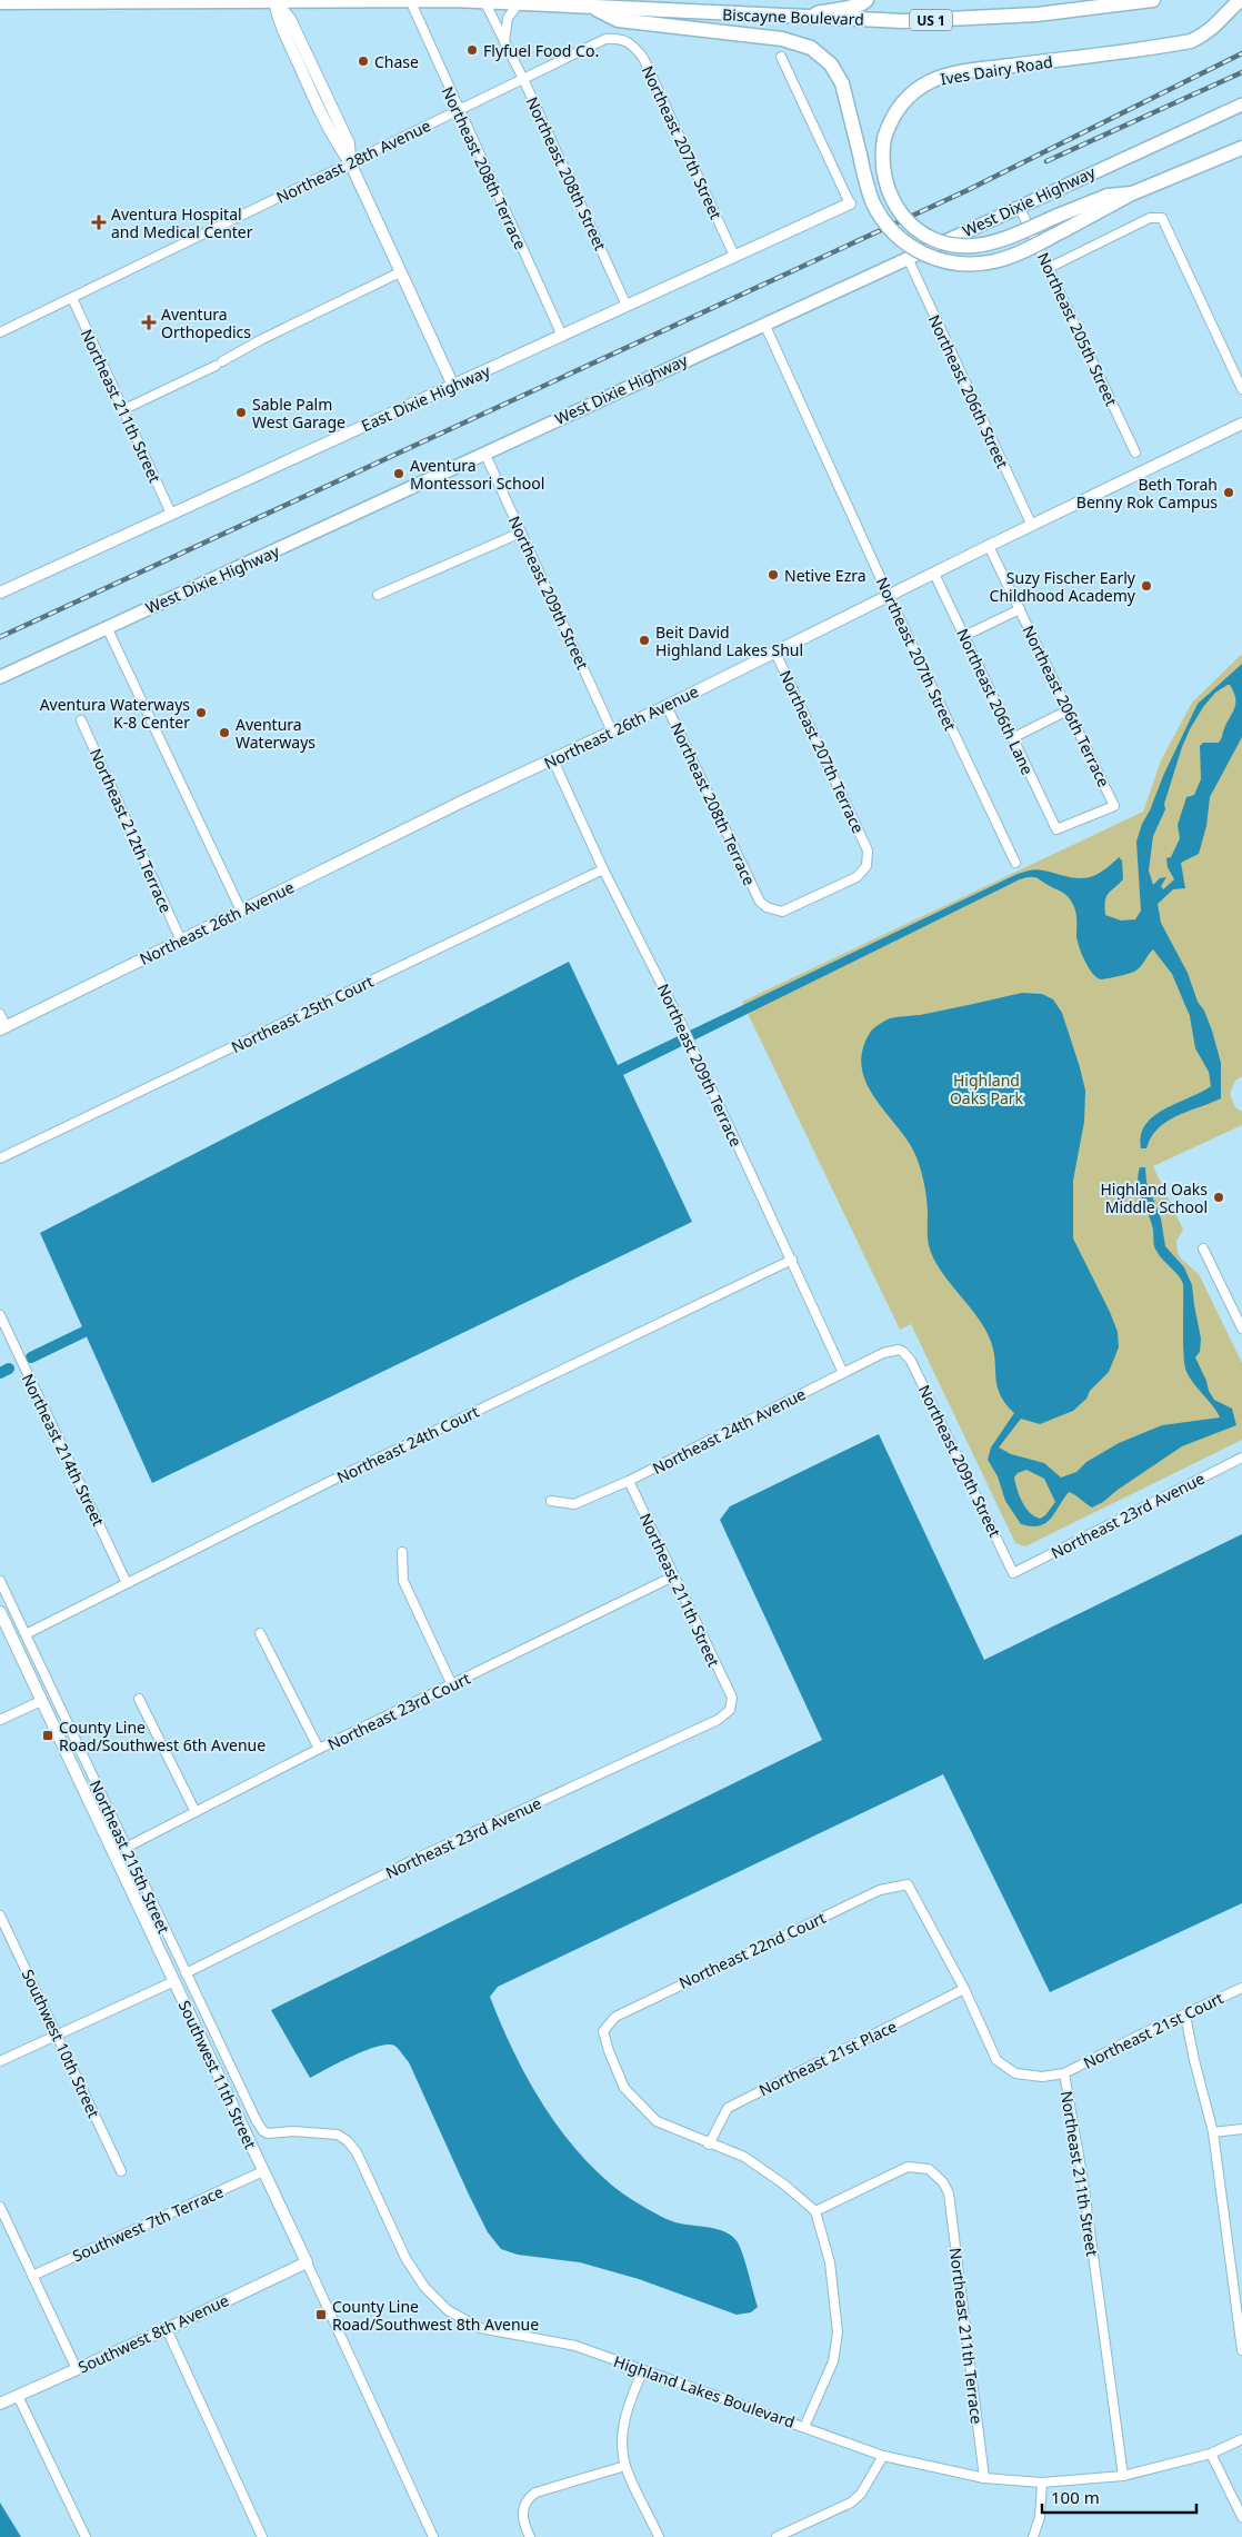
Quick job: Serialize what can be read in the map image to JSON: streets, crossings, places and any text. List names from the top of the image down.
{
  "streets": {
    "main road": [
      "Biscayne Boulevard",
      "US 1",
      "Ives Dairy Road",
      "West Dixie Highway"
    ],
    "street": [
      "Northeast 207th Street",
      "Northeast 28th Avenue",
      "Northeast 208th Terrace",
      "Northeast 208th Street",
      "Northeast 205th Street",
      "Northeast 206th Street",
      "East Dixie Highway",
      "Northeast 211th Street",
      "Northeast 209th Street",
      "Northeast 206th Lane",
      "Northeast 206th Terrace",
      "Northeast 26th Avenue",
      "Northeast 207th Terrace",
      "Northeast 212th Terrace",
      "Northeast 25th Court",
      "Northeast 209th Terrace",
      "Northeast 24th Avenue",
      "Northeast 24th Court",
      "Northeast 214th Street",
      "Northeast 23rd Avenue",
      "Northeast 23rd Court",
      "Northeast 215th Street",
      "Northeast 22nd Court",
      "Northeast 21st Court",
      "Southwest 10th Street",
      "Northeast 21st Place",
      "Southwest 11th Street",
      "Southwest 7th Terrace",
      "Southwest 8th Avenue",
      "Northeast 211th Terrace",
      "Highland Lakes Boulevard"
    ]
  },
  "crossings": [
    ["Biscayne Boulevard", "Northeast 208th Terrace"],
    ["Biscayne Boulevard", "Northeast 208th Street"],
    ["Northeast 207th Street", "Northeast 28th Avenue"],
    ["Northeast 207th Street", "West Dixie Highway"],
    ["Northeast 207th Street", "East Dixie Highway"],
    ["Northeast 207th Street", "Northeast 26th Avenue"],
    ["Northeast 28th Avenue", "Northeast 208th Terrace"],
    ["Northeast 28th Avenue", "Northeast 208th Street"],
    ["Northeast 28th Avenue", "Northeast 211th Street"],
    ["Northeast 208th Terrace", "East Dixie Highway"],
    ["Northeast 208th Terrace", "Northeast 26th Avenue"],
    ["Northeast 208th Terrace", "Northeast 207th Terrace"],
    ["Northeast 208th Street", "East Dixie Highway"],
    ["West Dixie Highway", "Northeast 205th Street"],
    ["West Dixie Highway", "Northeast 206th Street"],
    ["West Dixie Highway", "Northeast 209th Street"],
    ["Northeast 206th Street", "Northeast 26th Avenue"],
    ["East Dixie Highway", "Northeast 211th Street"],
    ["Northeast 211th Street", "Northeast 24th Avenue"],
    ["Northeast 211th Street", "Northeast 23rd Avenue"],
    ["Northeast 211th Street", "Northeast 23rd Court"],
    ["Northeast 211th Street", "Northeast 22nd Court"],
    ["Northeast 211th Street", "Northeast 21st Court"],
    ["Northeast 211th Street", "Northeast 21st Place"],
    ["Northeast 211th Street", "Highland Lakes Boulevard"],
    ["Northeast 209th Street", "Northeast 26th Avenue"],
    ["Northeast 209th Street", "Northeast 24th Avenue"],
    ["Northeast 209th Street", "Northeast 23rd Avenue"],
    ["Northeast 206th Lane", "Northeast 206th Terrace"],
    ["Northeast 206th Lane", "Northeast 26th Avenue"],
    ["Northeast 206th Terrace", "Northeast 26th Avenue"],
    ["Northeast 26th Avenue", "Northeast 207th Terrace"],
    ["Northeast 26th Avenue", "Northeast 212th Terrace"],
    ["Northeast 26th Avenue", "Northeast 209th Terrace"],
    ["Northeast 25th Court", "Northeast 209th Terrace"],
    ["Northeast 209th Terrace", "Northeast 24th Avenue"],
    ["Northeast 209th Terrace", "Northeast 24th Court"],
    ["Northeast 24th Court", "Northeast 214th Street"],
    ["Northeast 24th Court", "Northeast 215th Street"],
    ["Northeast 23rd Avenue", "Northeast 215th Street"],
    ["Northeast 23rd Court", "Northeast 215th Street"],
    ["Northeast 215th Street", "Highland Lakes Boulevard"],
    ["Northeast 22nd Court", "Northeast 21st Place"],
    ["Southwest 11th Street", "Southwest 7th Terrace"],
    ["Southwest 11th Street", "Southwest 8th Avenue"],
    ["Northeast 211th Terrace", "Highland Lakes Boulevard"]
  ],
  "parks": ["Highland Oaks Park"],
  "places": {
    "other": [
      "Flyfuel Food Co.",
      "Chase",
      "Sable Palm West Garage",
      "Aventura Montessori School",
      "Beth Torah Benny Rok Campus",
      "Netive Ezra",
      "Suzy Fischer Early Childhood Academy",
      "Beit David Highland Lakes Shul",
      "Aventura Waterways K-8 Center",
      "Aventura Waterways",
      "Highland Oaks Middle School"
    ],
    "health": ["Aventura Hospital and Medical Center", "Aventura Orthopedics"],
    "transit": ["County Line Road/Southwest 6th Avenue", "County Line Road/Southwest 8th Avenue"]
  },
  "scale_bar": "100 m"
}
